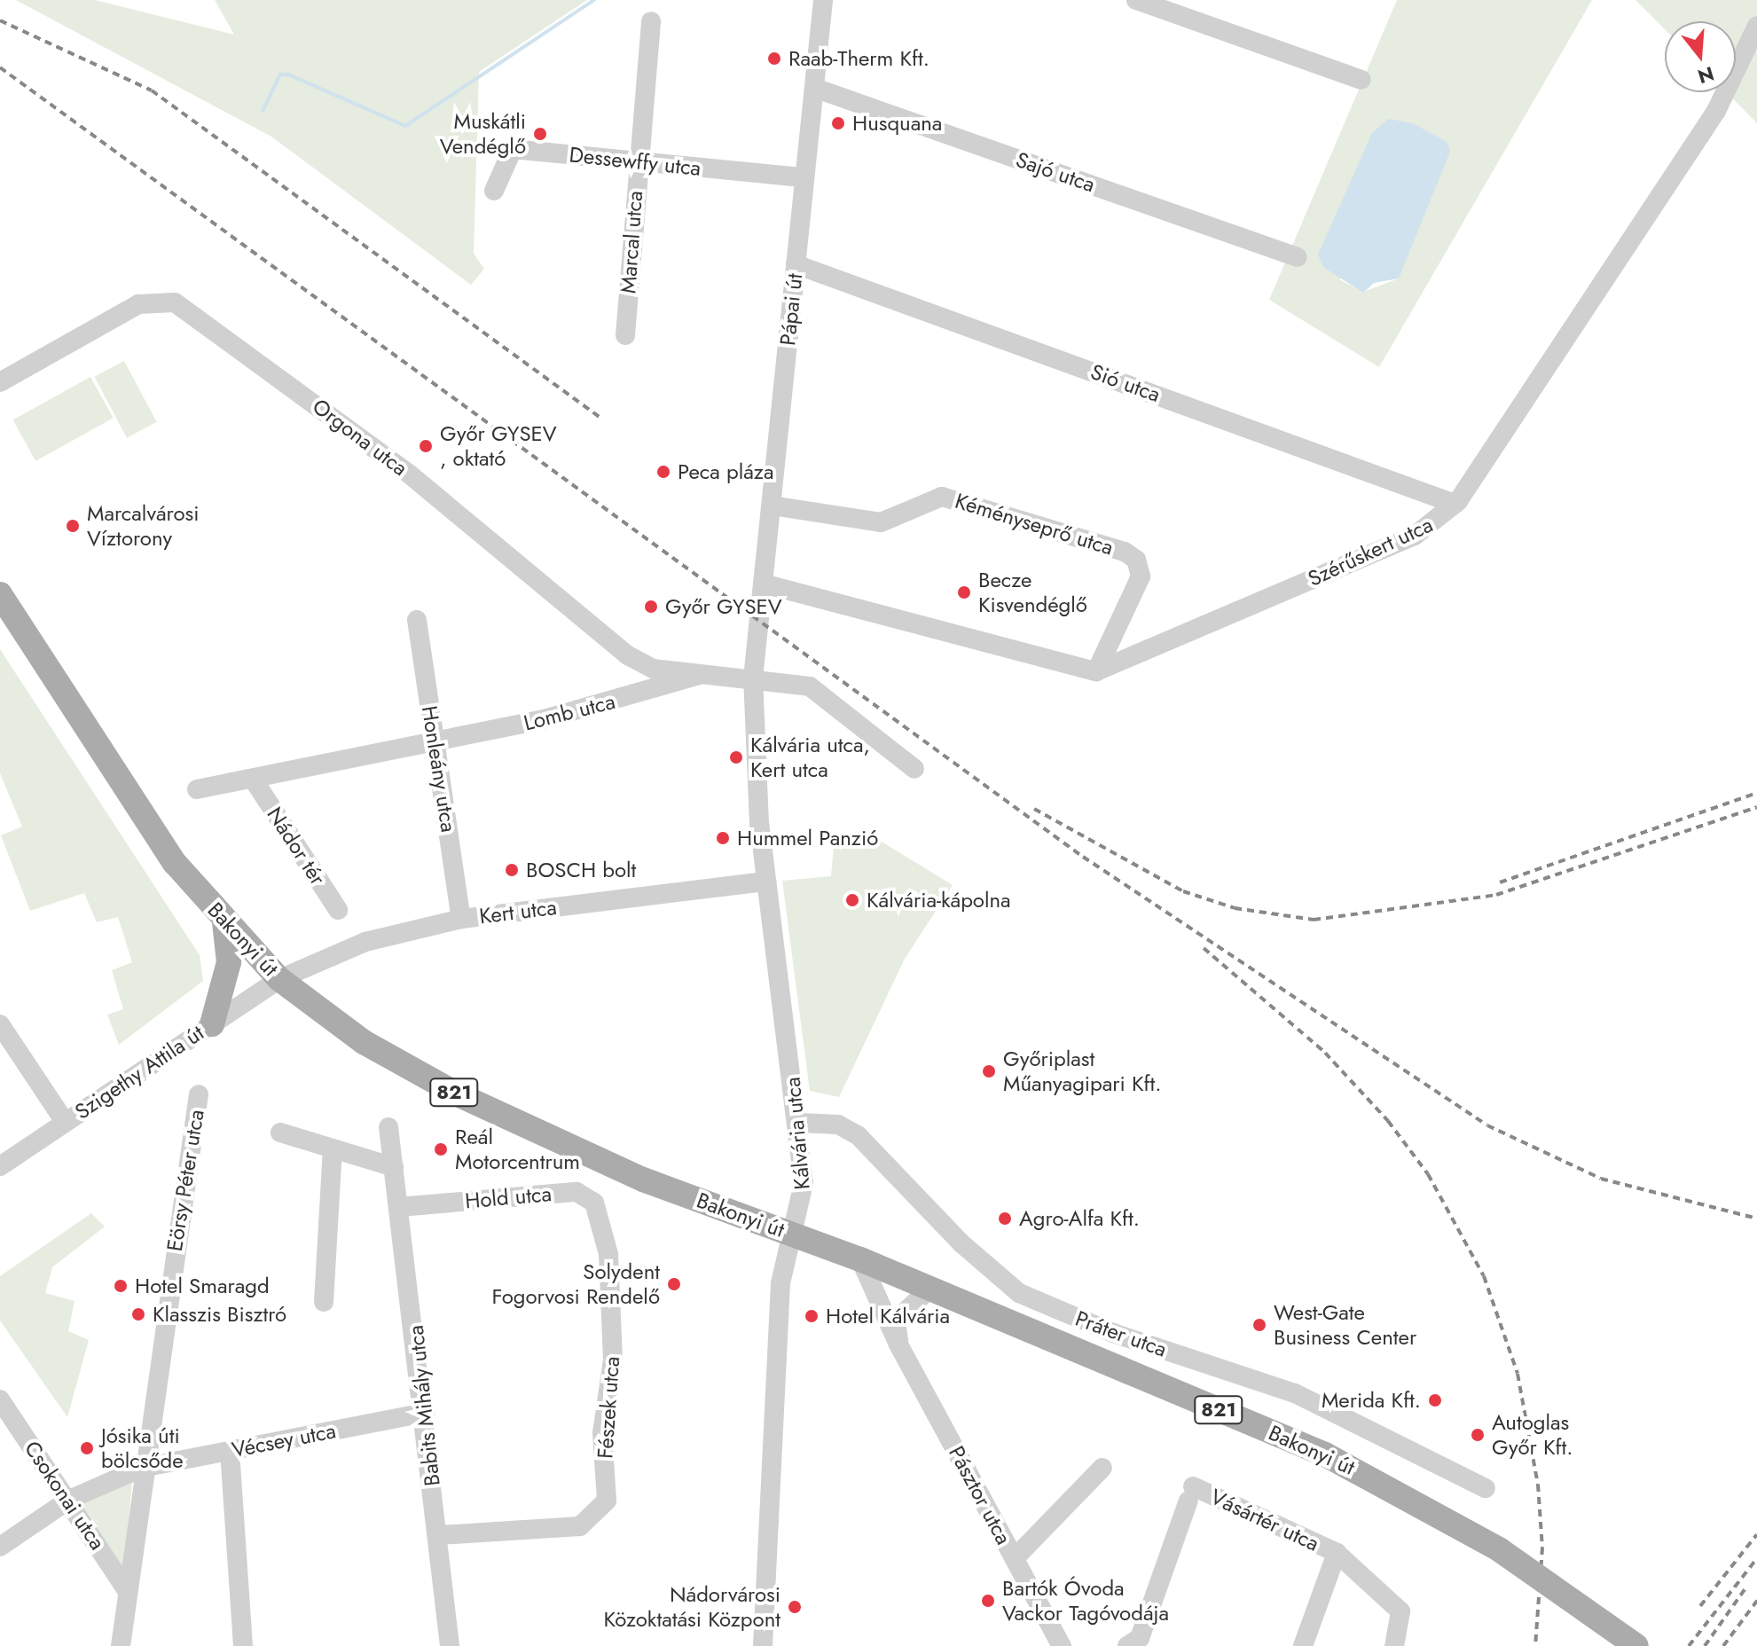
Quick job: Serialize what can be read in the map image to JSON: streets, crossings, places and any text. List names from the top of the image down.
{
  "streets": {
    "main road": ["Bakonyi út", "821"],
    "street": [
      "Dessewffy utca",
      "Sajó utca",
      "Marcal utca",
      "Pápai út",
      "Sió utca",
      "Orgona utca",
      "Kéményseprő utca",
      "Szérűskert utca",
      "Lomb utca",
      "Honleány utca",
      "Nádor tér",
      "Kert utca",
      "Szigethy Attila út",
      "Kálvária utca",
      "Eörsy Péter utca",
      "Hold utca",
      "Práter utca",
      "Babits Mihály utca",
      "Fészek utca",
      "Vécsey utca",
      "Csokonai utca",
      "Pásztor utca",
      "Vásártér utca"
    ]
  },
  "crossings": [
    ["Dessewffy utca", "Marcal utca"],
    ["Dessewffy utca", "Pápai út"],
    ["Sajó utca", "Pápai út"],
    ["Pápai út", "Sió utca"],
    ["Pápai út", "Kéményseprő utca"],
    ["Pápai út", "Kálvária utca"],
    ["Sió utca", "Szérűskert utca"],
    ["Orgona utca", "Lomb utca"],
    ["Kéményseprő utca", "Szérűskert utca"],
    ["Lomb utca", "Honleány utca"],
    ["Lomb utca", "Nádor tér"],
    ["Lomb utca", "Kálvária utca"],
    ["Honleány utca", "Kert utca"],
    ["Kert utca", "Bakonyi út"],
    ["Kert utca", "Szigethy Attila út"],
    ["Kert utca", "Kálvária utca"],
    ["Bakonyi út", "Szigethy Attila út"],
    ["Bakonyi út", "Kálvária utca"],
    ["Bakonyi út", "Pásztor utca"],
    ["Kálvária utca", "Práter utca"],
    ["Eörsy Péter utca", "Vécsey utca"],
    ["Eörsy Péter utca", "Csokonai utca"],
    ["Hold utca", "Babits Mihály utca"],
    ["Hold utca", "Fészek utca"],
    ["Babits Mihály utca", "Fészek utca"],
    ["Babits Mihály utca", "Vécsey utca"],
    ["Vécsey utca", "Csokonai utca"]
  ],
  "places": [
    "Raab-Therm Kft.",
    "Husquana",
    "Muskátli Vendéglő",
    "Győr GYSEV , oktató",
    "Peca pláza",
    "Marcalvárosi Víztorony",
    "Becze Kisvendéglő",
    "Győr GYSEV",
    "Kálvária utca, Kert utca",
    "Hummel Panzió",
    "BOSCH bolt",
    "Kálvária-kápolna",
    "Győriplast Műanyagipari Kft.",
    "Reál Motorcentrum",
    "Agro-Alfa Kft.",
    "Solydent Fogorvosi Rendelő",
    "Hotel Smaragd",
    "Klasszis Bisztró",
    "Hotel Kálvária",
    "West-Gate Business Center",
    "Merida Kft.",
    "Autoglas Győr Kft.",
    "Jósika úti bölcsőde",
    "Bartók Óvoda Vackor Tagóvodája",
    "Nádorvárosi Közoktatási Központ"
  ],
  "north": "bottom"
}
